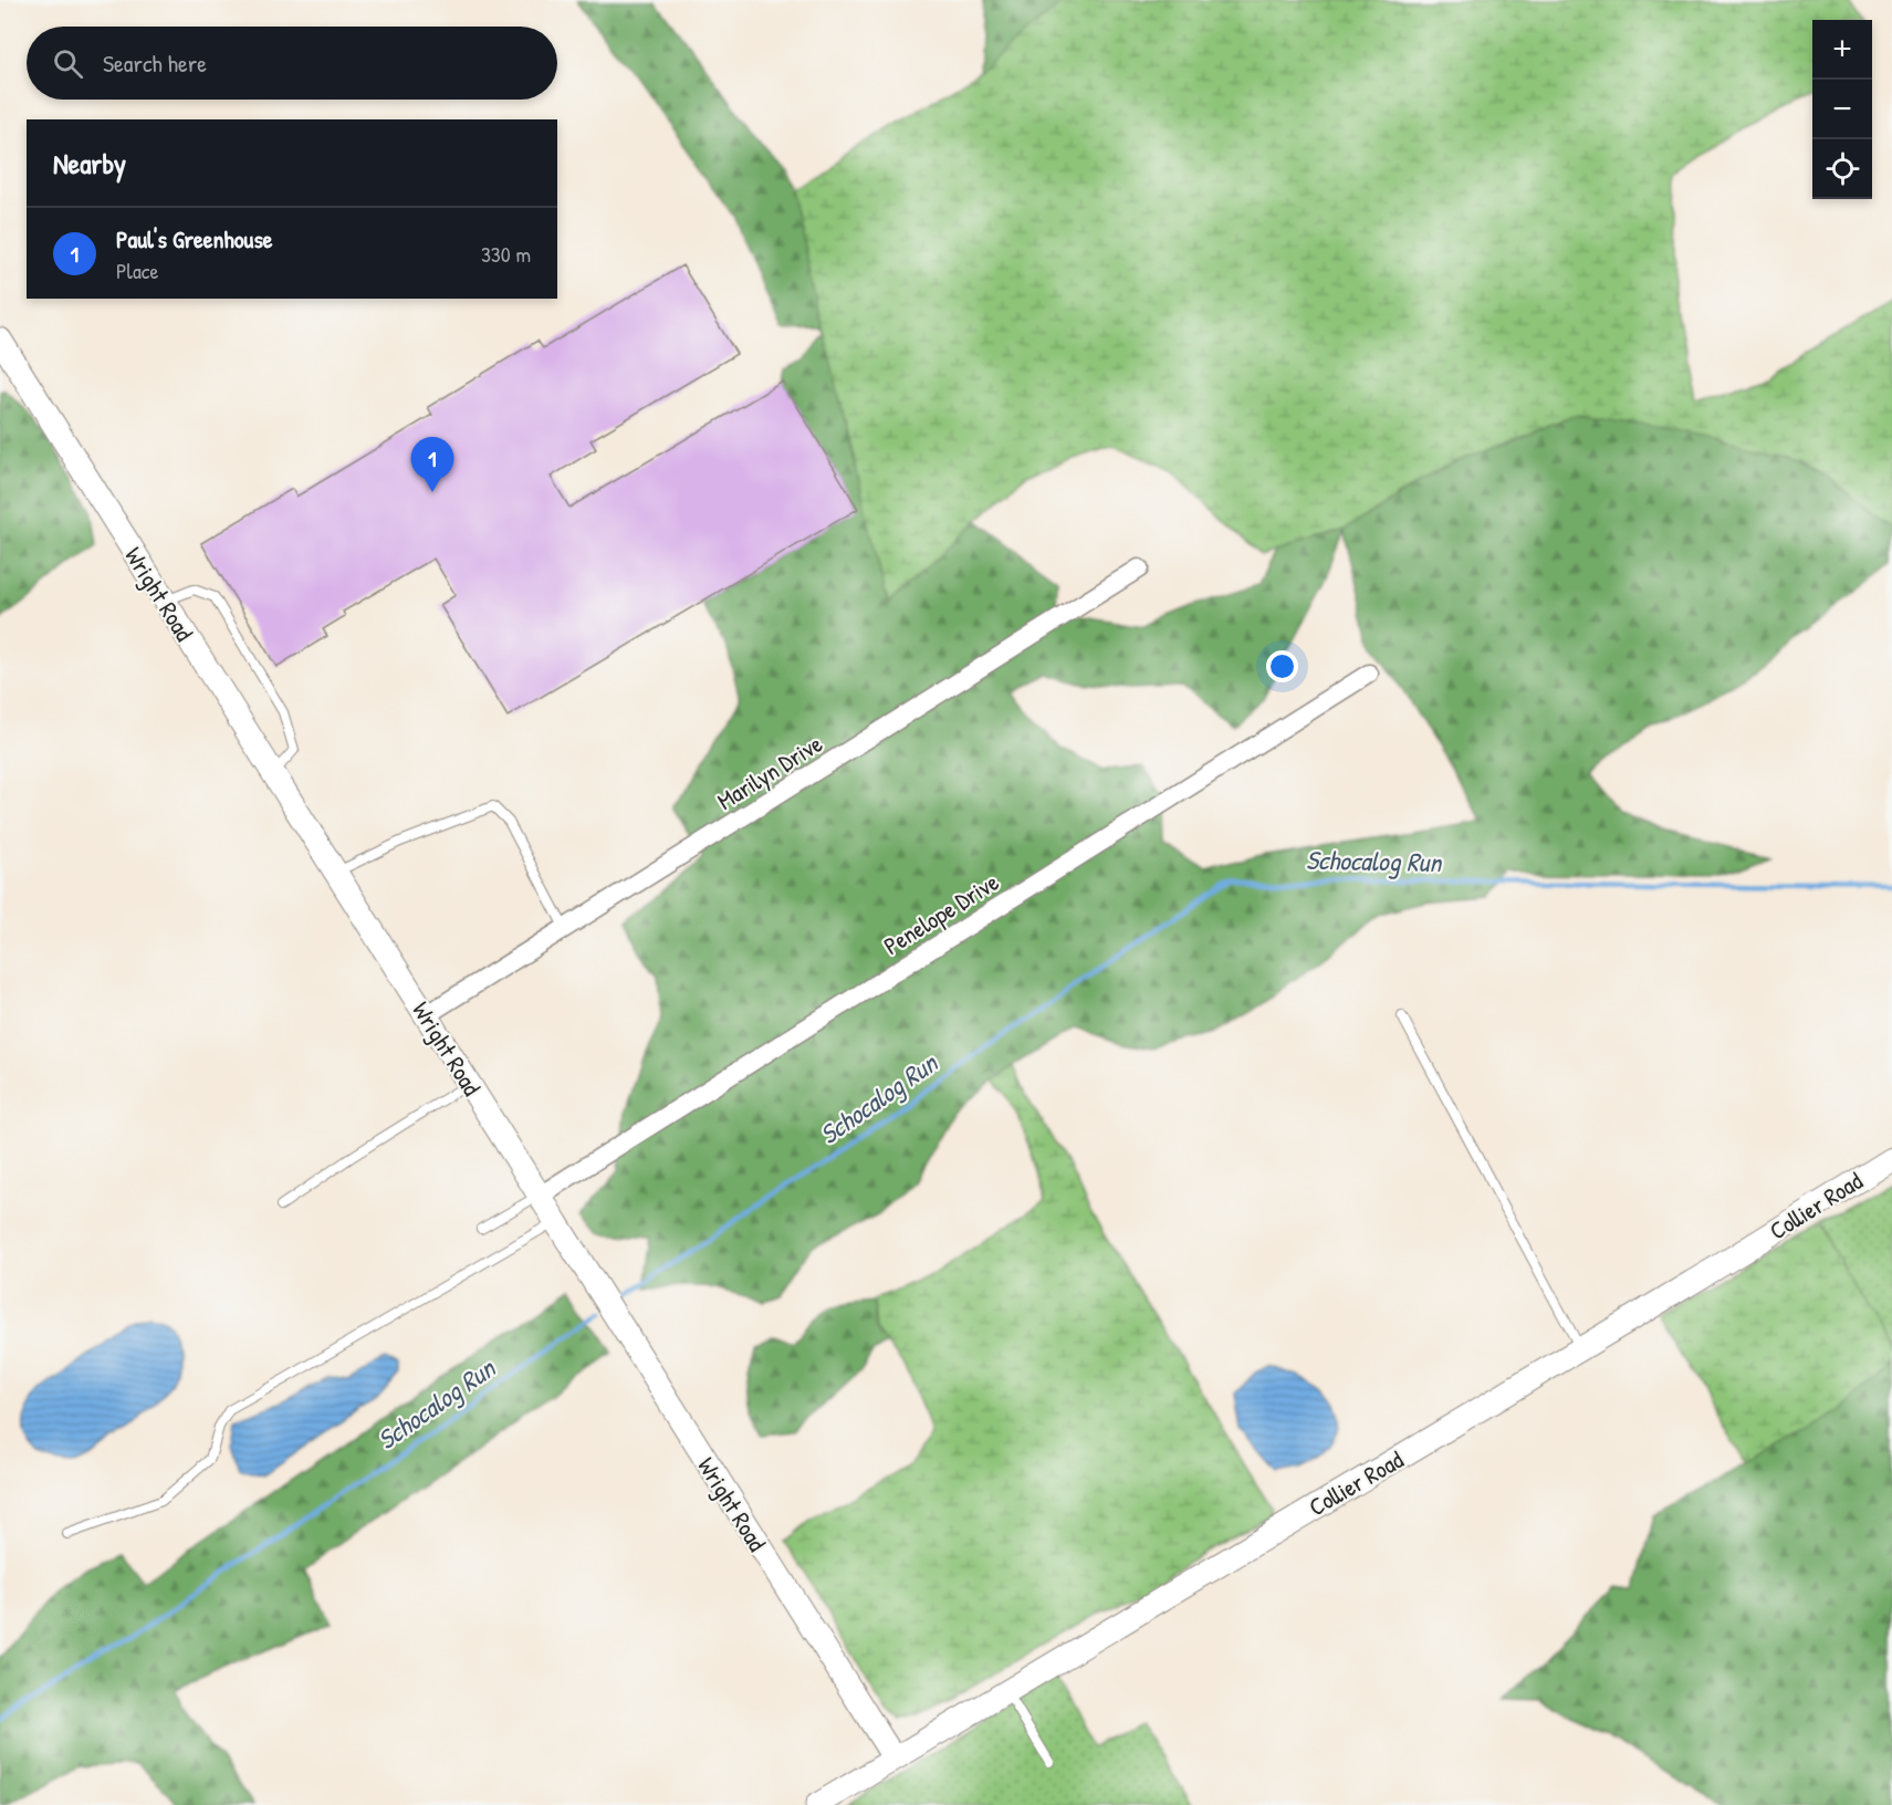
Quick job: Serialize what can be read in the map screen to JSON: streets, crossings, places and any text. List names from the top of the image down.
{
  "streets": {
    "street": [
      "Wright Road",
      "Marilyn Drive",
      "Penelope Drive",
      "Collier Road"
    ]
  },
  "crossings": [
    ["Wright Road", "Marilyn Drive"],
    ["Wright Road", "Penelope Drive"],
    ["Wright Road", "Collier Road"]
  ],
  "water": ["Schocalog Run"],
  "page": {
    "map_buttons": ["+", "−"],
    "search": "Search here",
    "heading": "Nearby",
    "list": [
      {
        "mark": "1",
        "name": "Paul's Greenhouse",
        "note": "Place",
        "value": "330 m"
      }
    ],
    "pins": "1"
  }
}
